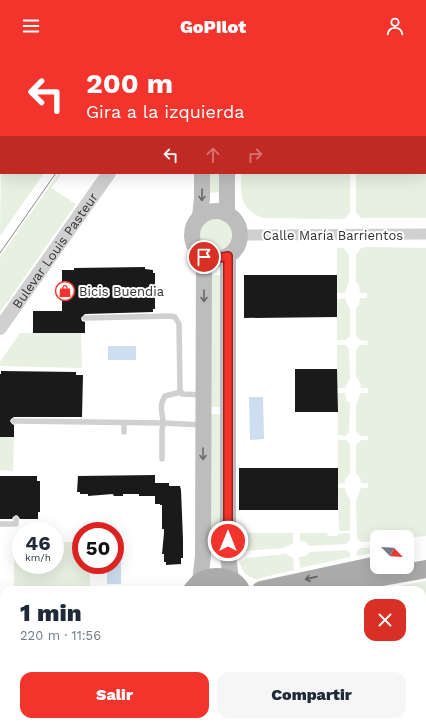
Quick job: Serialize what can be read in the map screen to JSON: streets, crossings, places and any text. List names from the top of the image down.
{
  "streets": {
    "street": ["Calle María Barrientos", "Bulevar Louis Pasteur"]
  },
  "places": {
    "shop": ["Bicis Buendia"]
  },
  "north": "bottom right",
  "page": {
    "header": "GoPilot",
    "turn": ["200 m", "Gira a la izquierda"],
    "speed": "46 km/h",
    "limit": "50",
    "heading": ["1 min", "220 m · 11:56"],
    "buttons": ["Salir", "Compartir"]
  }
}
